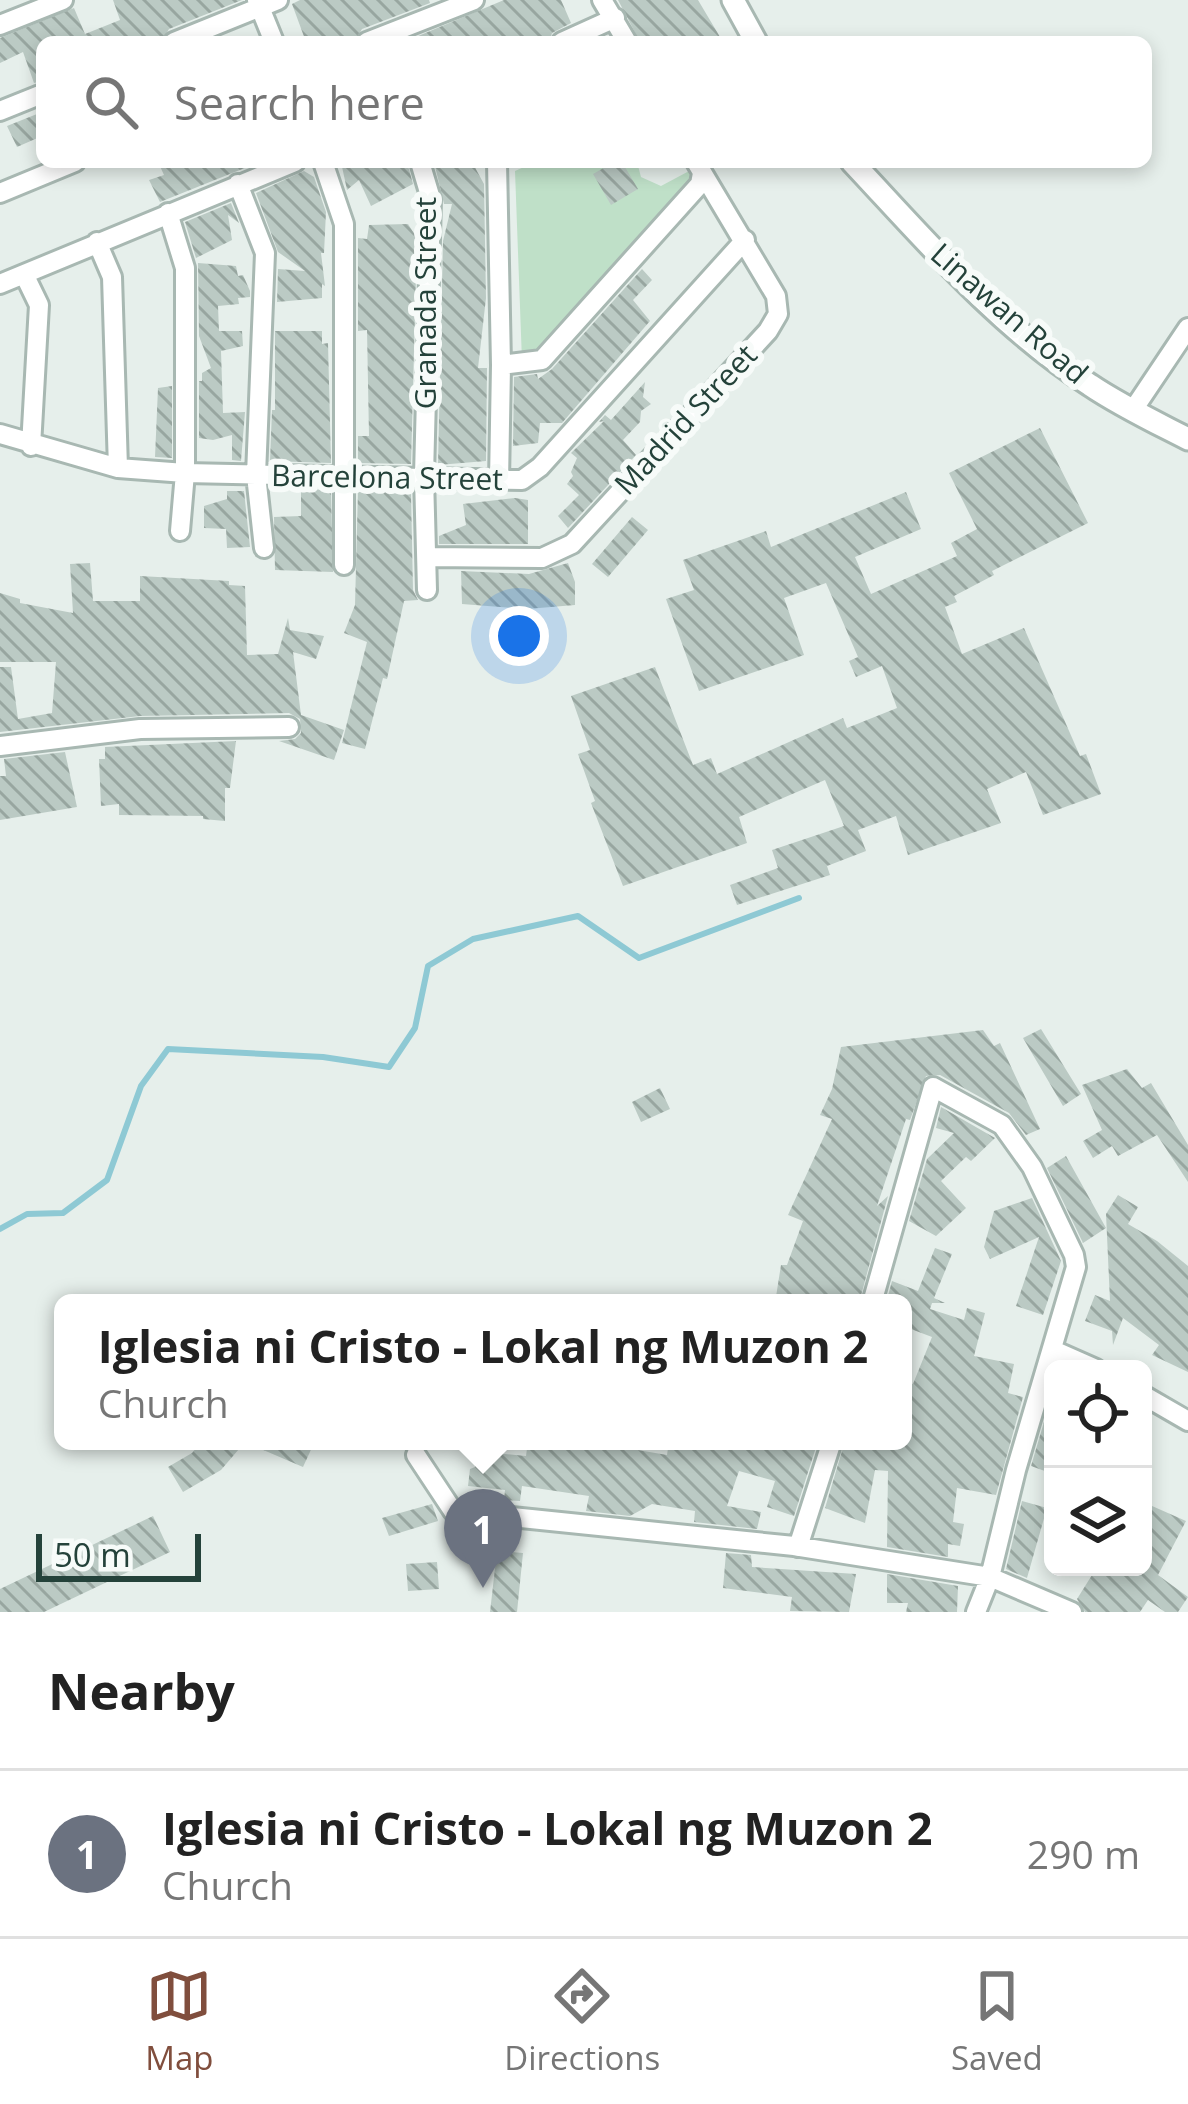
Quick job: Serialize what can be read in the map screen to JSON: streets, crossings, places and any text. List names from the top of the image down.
{
  "streets": {
    "street": [
      "Granada Street",
      "Linawan Road",
      "Madrid Street",
      "Barcelona Street"
    ]
  },
  "crossings": [
    ["Granada Street", "Madrid Street"],
    ["Granada Street", "Barcelona Street"],
    ["Madrid Street", "Barcelona Street"]
  ],
  "scale_bar": "50 m",
  "page": {
    "search": "Search here",
    "popup": ["Iglesia ni Cristo - Lokal ng Muzon 2", "Church"],
    "pins": "1",
    "scale": "50 m",
    "heading": "Nearby",
    "list": [
      {
        "mark": "1",
        "name": "Iglesia ni Cristo - Lokal ng Muzon 2",
        "note": "Church",
        "value": "290 m"
      }
    ],
    "nav": ["Map", "Directions", "Saved"]
  }
}
